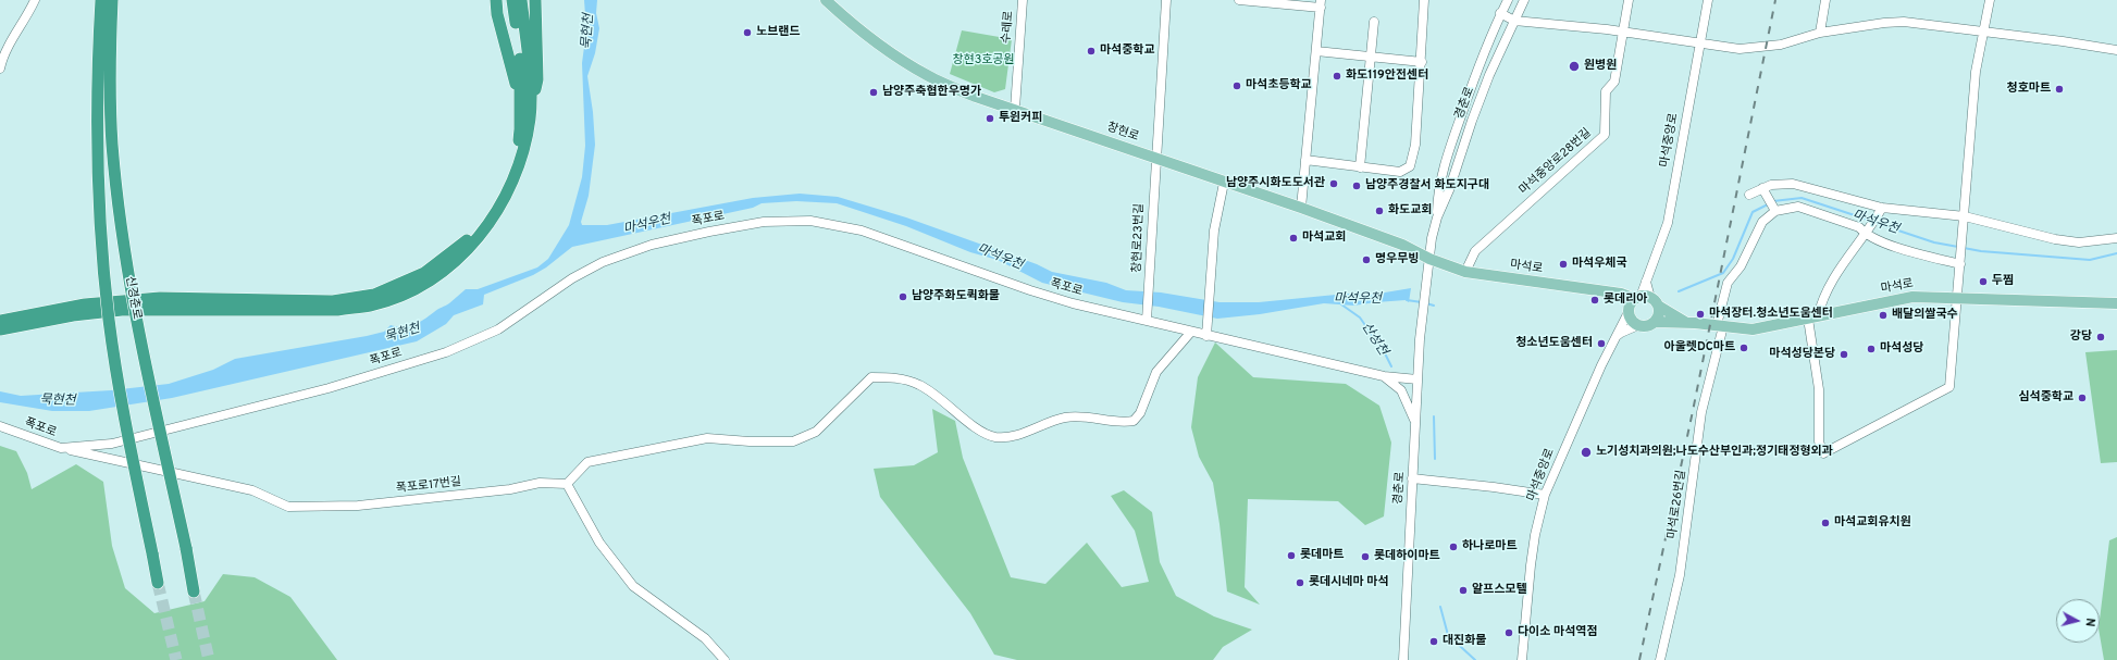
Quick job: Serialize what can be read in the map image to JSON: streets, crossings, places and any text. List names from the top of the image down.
{
  "streets": {
    "highway": ["신경춘로"],
    "main road": ["창현로", "마석로"],
    "street": [
      "수레로",
      "경춘로",
      "마석중앙로",
      "마석중앙로28번길",
      "폭포로",
      "창현로23번길",
      "폭포로17번길",
      "마석로26번길"
    ]
  },
  "crossings": [
    ["수레로", "창현로"],
    ["경춘로", "창현로"],
    ["경춘로", "폭포로"],
    ["경춘로", "마석로"],
    ["창현로", "창현로23번길"],
    ["창현로", "마석로"],
    ["마석중앙로", "마석로"],
    ["마석중앙로28번길", "마석로"],
    ["폭포로", "창현로23번길"],
    ["폭포로", "폭포로17번길"],
    ["마석로", "마석로26번길"]
  ],
  "water": ["묵현천", "마석우천", "산성천"],
  "parks": ["창현3호공원"],
  "places": [
    "노브랜드",
    "마석중학교",
    "원병원",
    "화도119안전센터",
    "마석초등학교",
    "청호마트",
    "남양주축협한우명가",
    "투윈커피",
    "남양주시화도도서관",
    "남양주경찰서 화도지구대",
    "화도교회",
    "마석교회",
    "명우무빙",
    "마석우체국",
    "두찜",
    "남양주화도퀵화물",
    "롯데리아",
    "마석장터.청소년도움센터",
    "배달의쌀국수",
    "강당",
    "청소년도움센터",
    "아울렛DC마트",
    "마석성당",
    "마석성당본당",
    "심석중학교",
    "노기성치과의원;나도수산부인과;정기태정형외과",
    "마석교회유치원",
    "하나로마트",
    "롯데마트",
    "롯데하이마트",
    "롯데시네마 마석",
    "알프스모텔",
    "다이소 마석역점",
    "대진화물"
  ],
  "north": "right"
}
